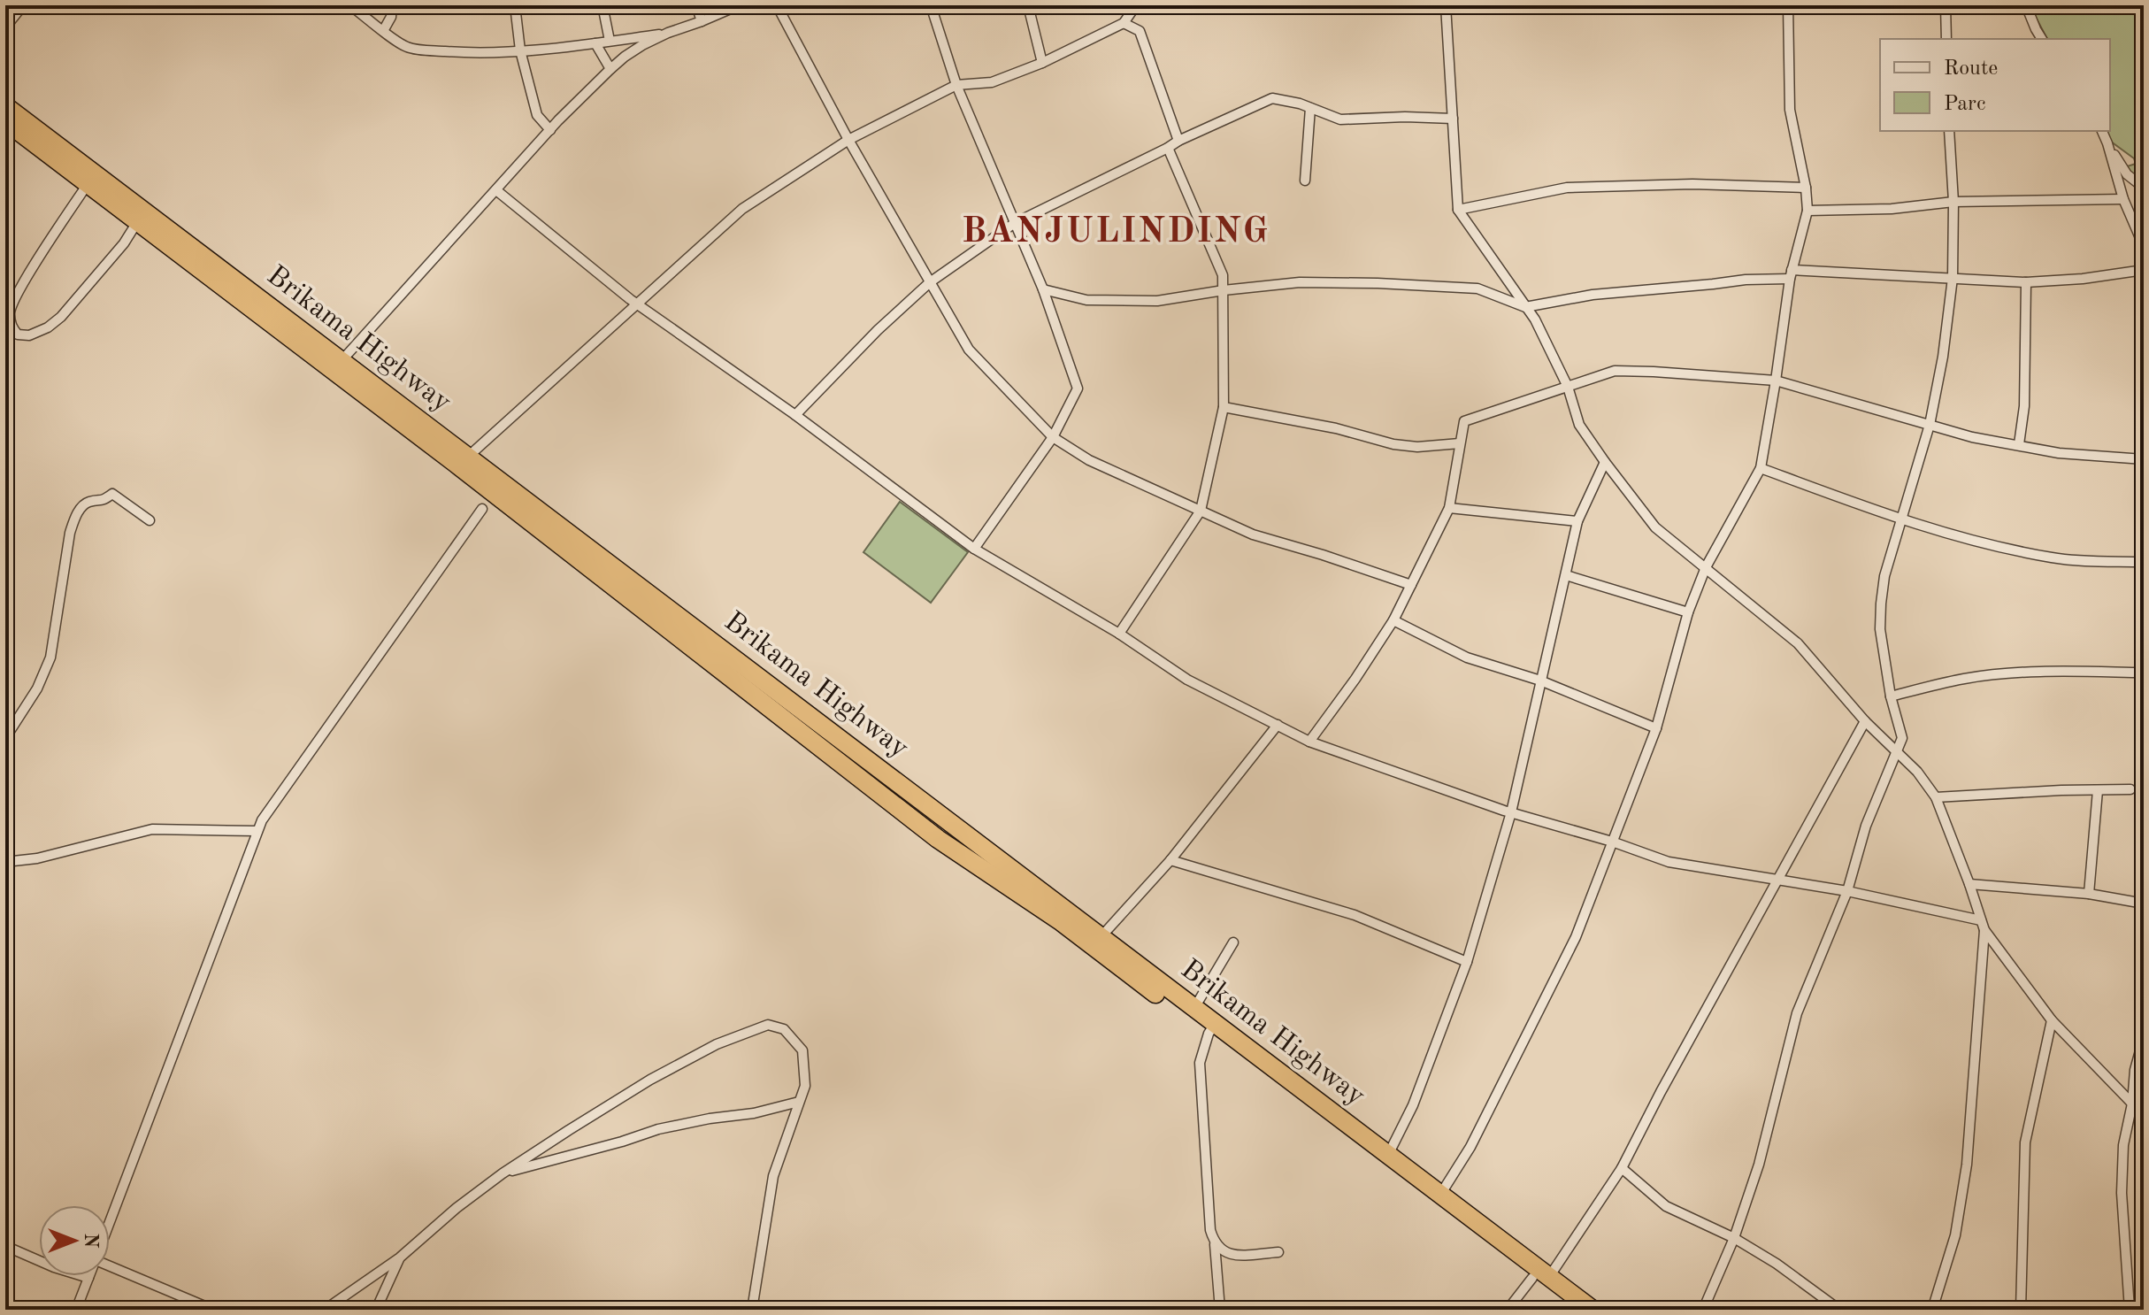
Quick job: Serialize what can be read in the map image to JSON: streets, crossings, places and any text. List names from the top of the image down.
{
  "streets": {
    "highway": ["Brikama Highway"]
  },
  "districts": ["BANJULINDING"],
  "legend": ["Route", "Parc"],
  "north": "right"
}
